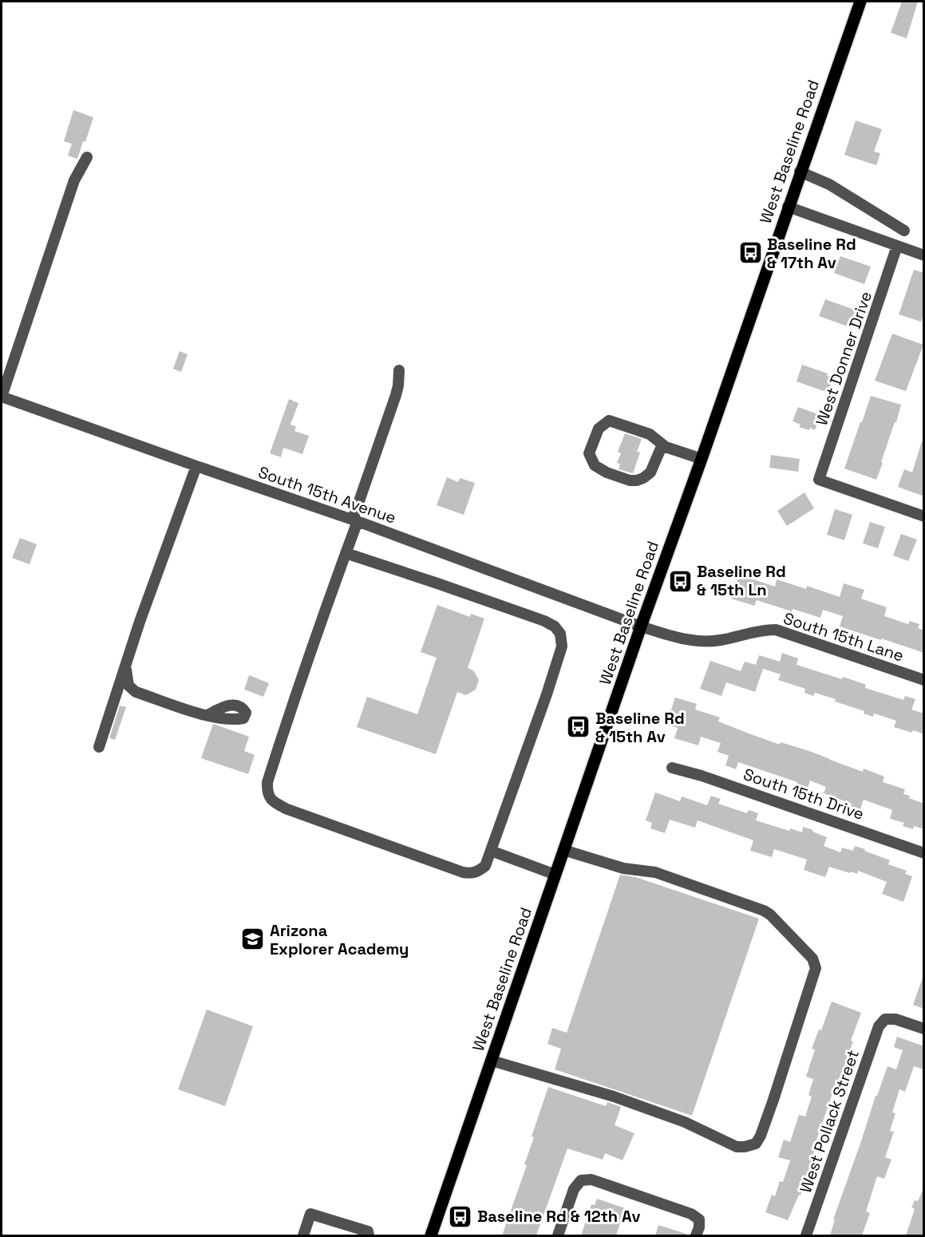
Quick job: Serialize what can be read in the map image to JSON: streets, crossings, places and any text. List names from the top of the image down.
{
  "streets": {
    "main road": ["West Baseline Road"],
    "street": [
      "West Donner Drive",
      "South 15th Avenue",
      "South 15th Lane",
      "South 15th Drive",
      "West Pollack Street"
    ]
  },
  "crossings": [
    ["West Baseline Road", "South 15th Avenue"],
    ["West Baseline Road", "South 15th Lane"],
    ["South 15th Avenue", "South 15th Lane"]
  ],
  "places": {
    "bus stop": [
      "Baseline Rd & 17th Av",
      "Baseline Rd & 15th Ln",
      "Baseline Rd & 15th Av",
      "Baseline Rd & 12th Av"
    ],
    "school or university": ["Arizona Explorer Academy"]
  }
}
